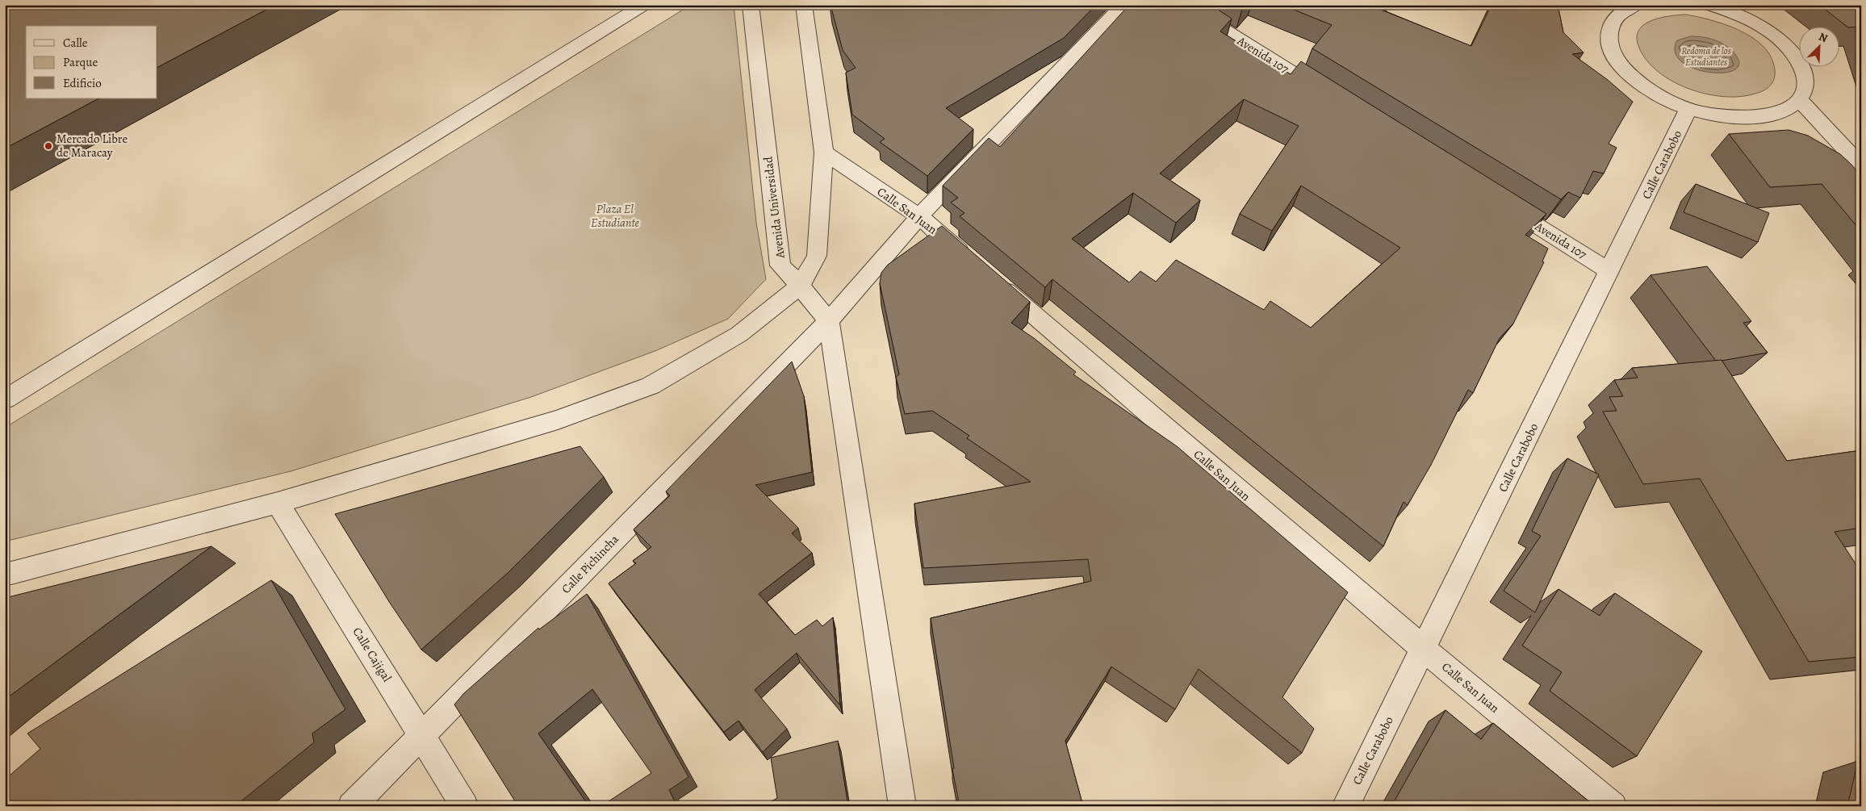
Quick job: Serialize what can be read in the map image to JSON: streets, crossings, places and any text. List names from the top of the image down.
{
  "streets": {
    "street": [
      "Avenida 107",
      "Calle Carabobo",
      "Avenida Universidad",
      "Calle San Juan",
      "Calle Pichincha",
      "Calle Cajigal"
    ]
  },
  "crossings": [
    ["Avenida 107", "Calle Carabobo"],
    ["Calle Carabobo", "Calle San Juan"],
    ["Avenida Universidad", "Calle Pichincha"],
    ["Calle San Juan", "Calle Pichincha"],
    ["Calle Pichincha", "Calle Cajigal"]
  ],
  "parks": ["Redoma de los Estudiantes", "Plaza El Estudiante"],
  "places": ["Mercado Libre de Maracay"],
  "legend": ["Calle", "Parque", "Edificio"],
  "north": "top right"
}
